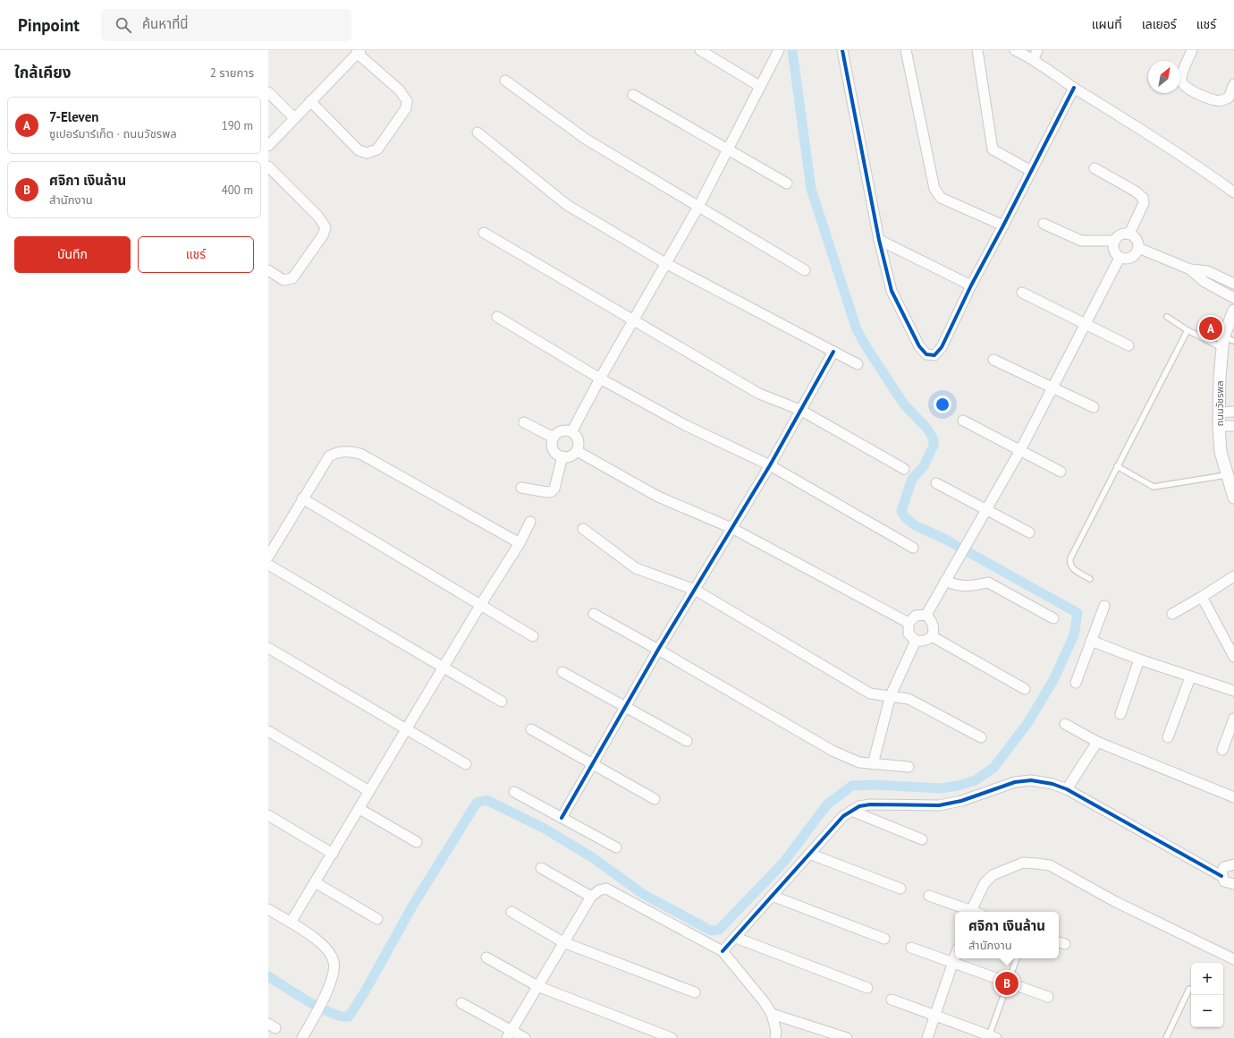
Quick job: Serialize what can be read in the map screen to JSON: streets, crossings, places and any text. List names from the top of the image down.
{
  "streets": {
    "street": ["ถนนวัชรพล"]
  },
  "north": "top right",
  "page": {
    "header": "Pinpoint",
    "search": "ค้นหาที่นี่",
    "nav": ["แผนที่", "เลเยอร์", "แชร์"],
    "heading": ["ใกล้เคียง", "2 รายการ"],
    "list": [
      {
        "mark": "A",
        "name": "7-Eleven",
        "note": "ซูเปอร์มาร์เก็ต · ถนนวัชรพล",
        "value": "190 m"
      },
      {
        "mark": "B",
        "name": "ศจิกา เงินล้าน",
        "note": "สำนักงาน",
        "value": "400 m"
      }
    ],
    "buttons": ["บันทึก", "แชร์"],
    "pins": ["A", "B"],
    "popup": ["ศจิกา เงินล้าน", "สำนักงาน"],
    "map_buttons": ["+", "−"]
  }
}
